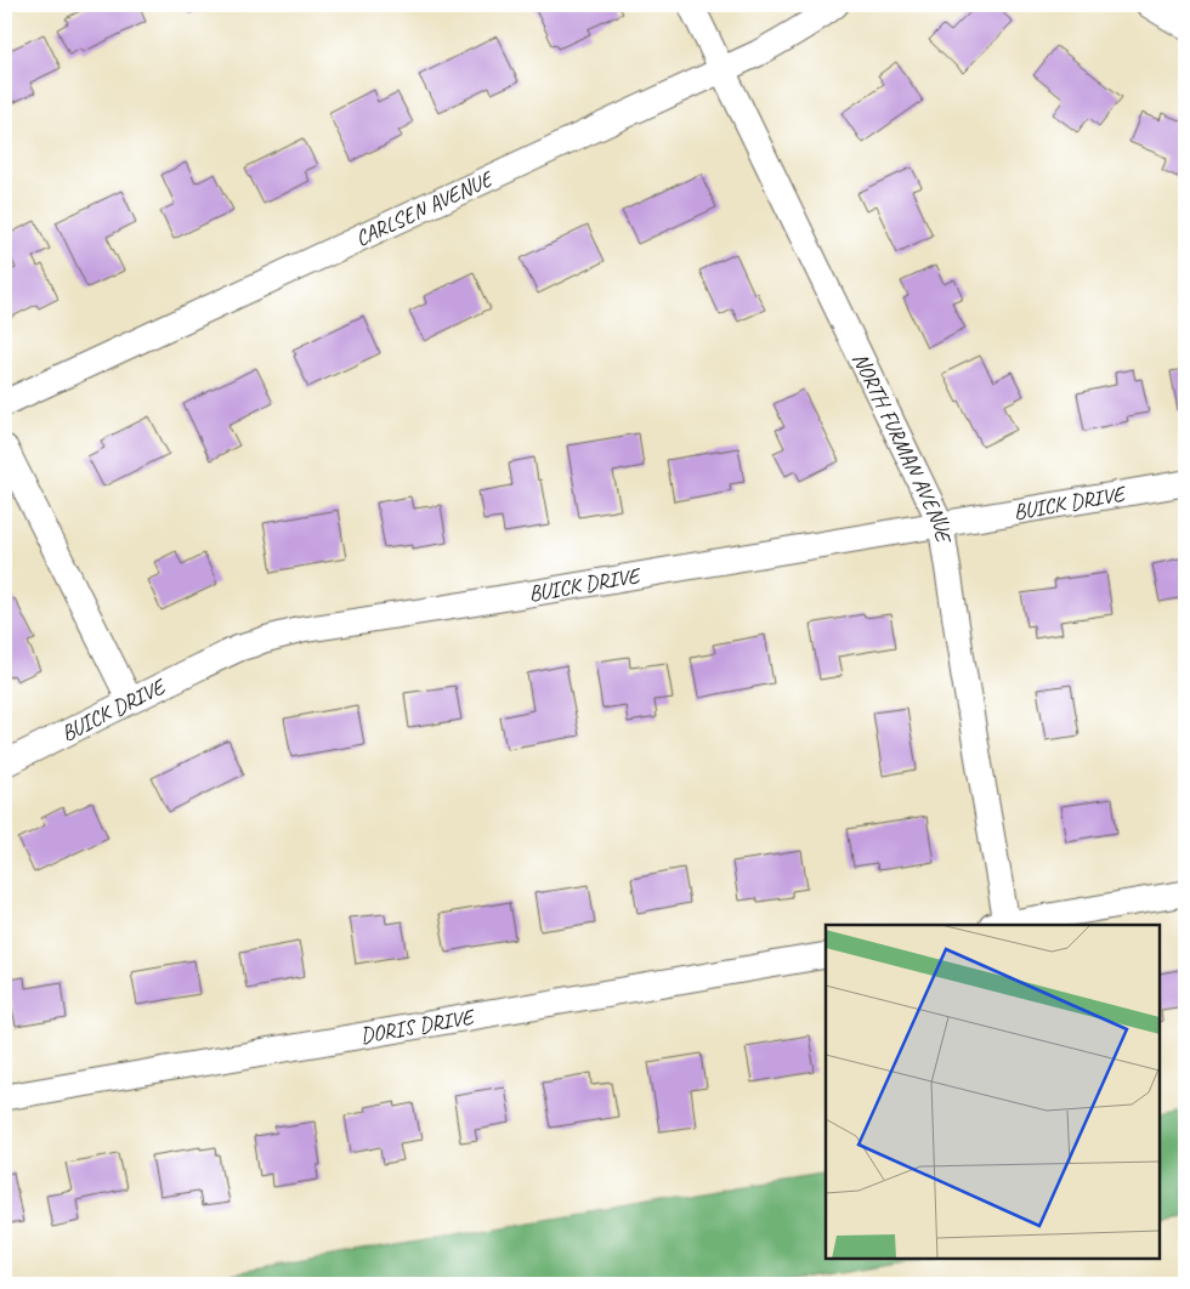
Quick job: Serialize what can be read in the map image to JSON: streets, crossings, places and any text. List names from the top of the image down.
{
  "streets": {
    "street": [
      "CARLSEN AVENUE",
      "NORTH FURMAN AVENUE",
      "BUICK DRIVE",
      "DORIS DRIVE"
    ]
  },
  "crossings": [
    ["CARLSEN AVENUE", "NORTH FURMAN AVENUE"],
    ["NORTH FURMAN AVENUE", "BUICK DRIVE"]
  ]
}
